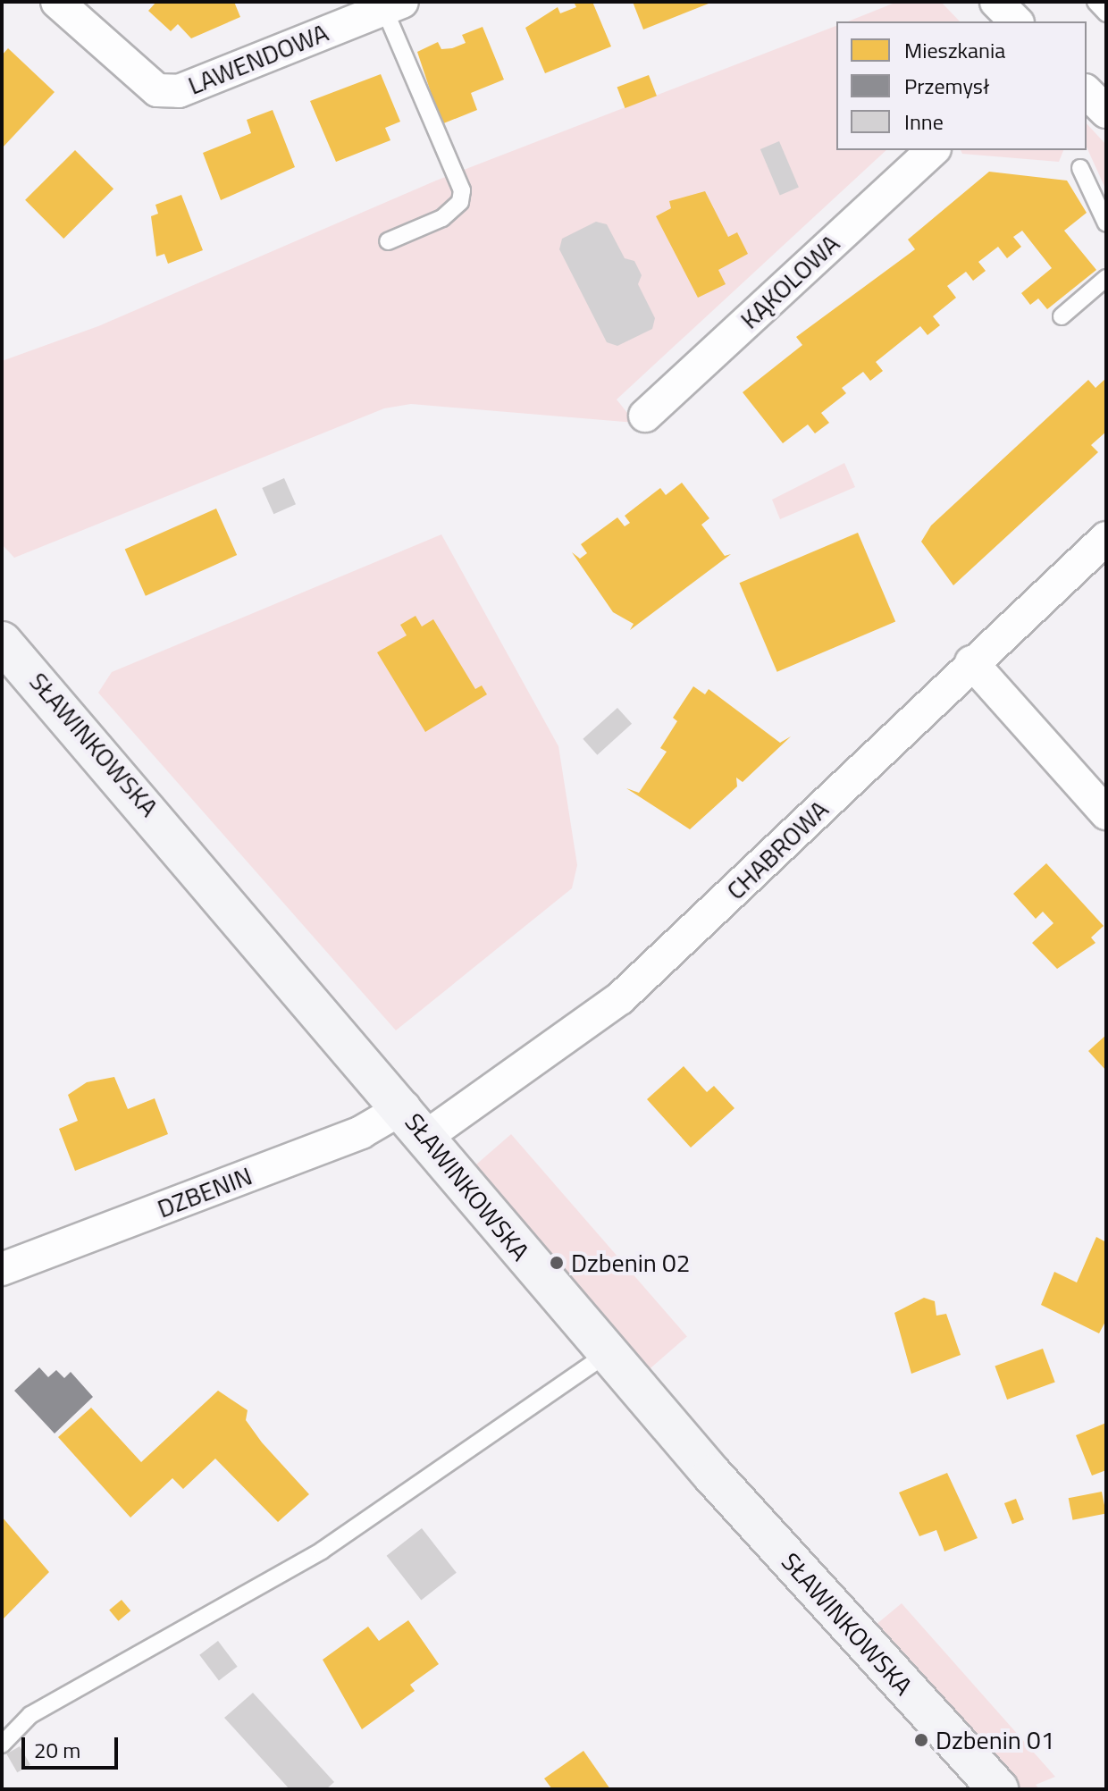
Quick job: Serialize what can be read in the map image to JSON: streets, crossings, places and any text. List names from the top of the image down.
{
  "streets": {
    "street": [
      "LAWENDOWA",
      "KĄKOLOWA",
      "SŁAWINKOWSKA",
      "CHABROWA",
      "DZBENIN"
    ]
  },
  "crossings": [
    ["SŁAWINKOWSKA", "CHABROWA"],
    ["SŁAWINKOWSKA", "DZBENIN"],
    ["CHABROWA", "DZBENIN"]
  ],
  "places": ["Dzbenin 02", "Dzbenin 01"],
  "legend": ["Mieszkania", "Przemysł", "Inne"],
  "scale_bar": "20 m"
}
